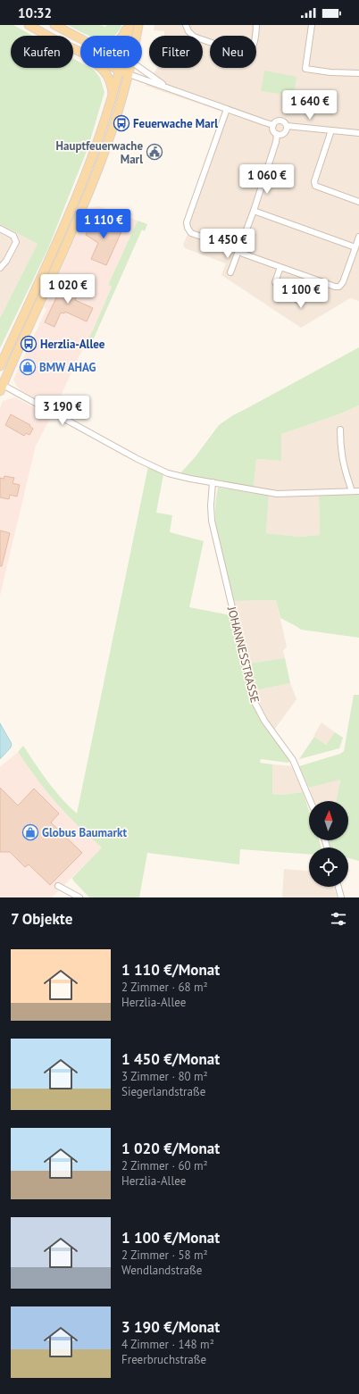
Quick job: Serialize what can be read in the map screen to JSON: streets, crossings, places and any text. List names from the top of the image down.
{
  "streets": {
    "street": ["JOHANNESSTRASSE"]
  },
  "places": {
    "bus stop": ["Feuerwache Marl", "Herzlia-Allee"],
    "public building": ["Hauptfeuerwache Marl"],
    "shop": ["BMW AHAG", "Globus Baumarkt"]
  },
  "north": "top",
  "page": {
    "status": "10:32",
    "chip": [
      "Kaufen",
      "Mieten",
      "Filter",
      "Neu"
    ],
    "price": [
      "1 640 €",
      "1 060 €",
      "1 110 €",
      "1 450 €",
      "1 020 €",
      "1 100 €",
      "3 190 €"
    ],
    "heading": "7 Objekte",
    "list": [
      {
        "name": "1 110 €/Monat",
        "note": "2 Zimmer · 68 m² · Herzlia-Allee"
      },
      {
        "name": "1 450 €/Monat",
        "note": "3 Zimmer · 80 m² · Siegerlandstraße"
      },
      {
        "name": "1 020 €/Monat",
        "note": "2 Zimmer · 60 m² · Herzlia-Allee"
      },
      {
        "name": "1 100 €/Monat",
        "note": "2 Zimmer · 58 m² · Wendlandstraße"
      },
      {
        "name": "3 190 €/Monat",
        "note": "4 Zimmer · 148 m² · Freerbruchstraße"
      }
    ]
  }
}
